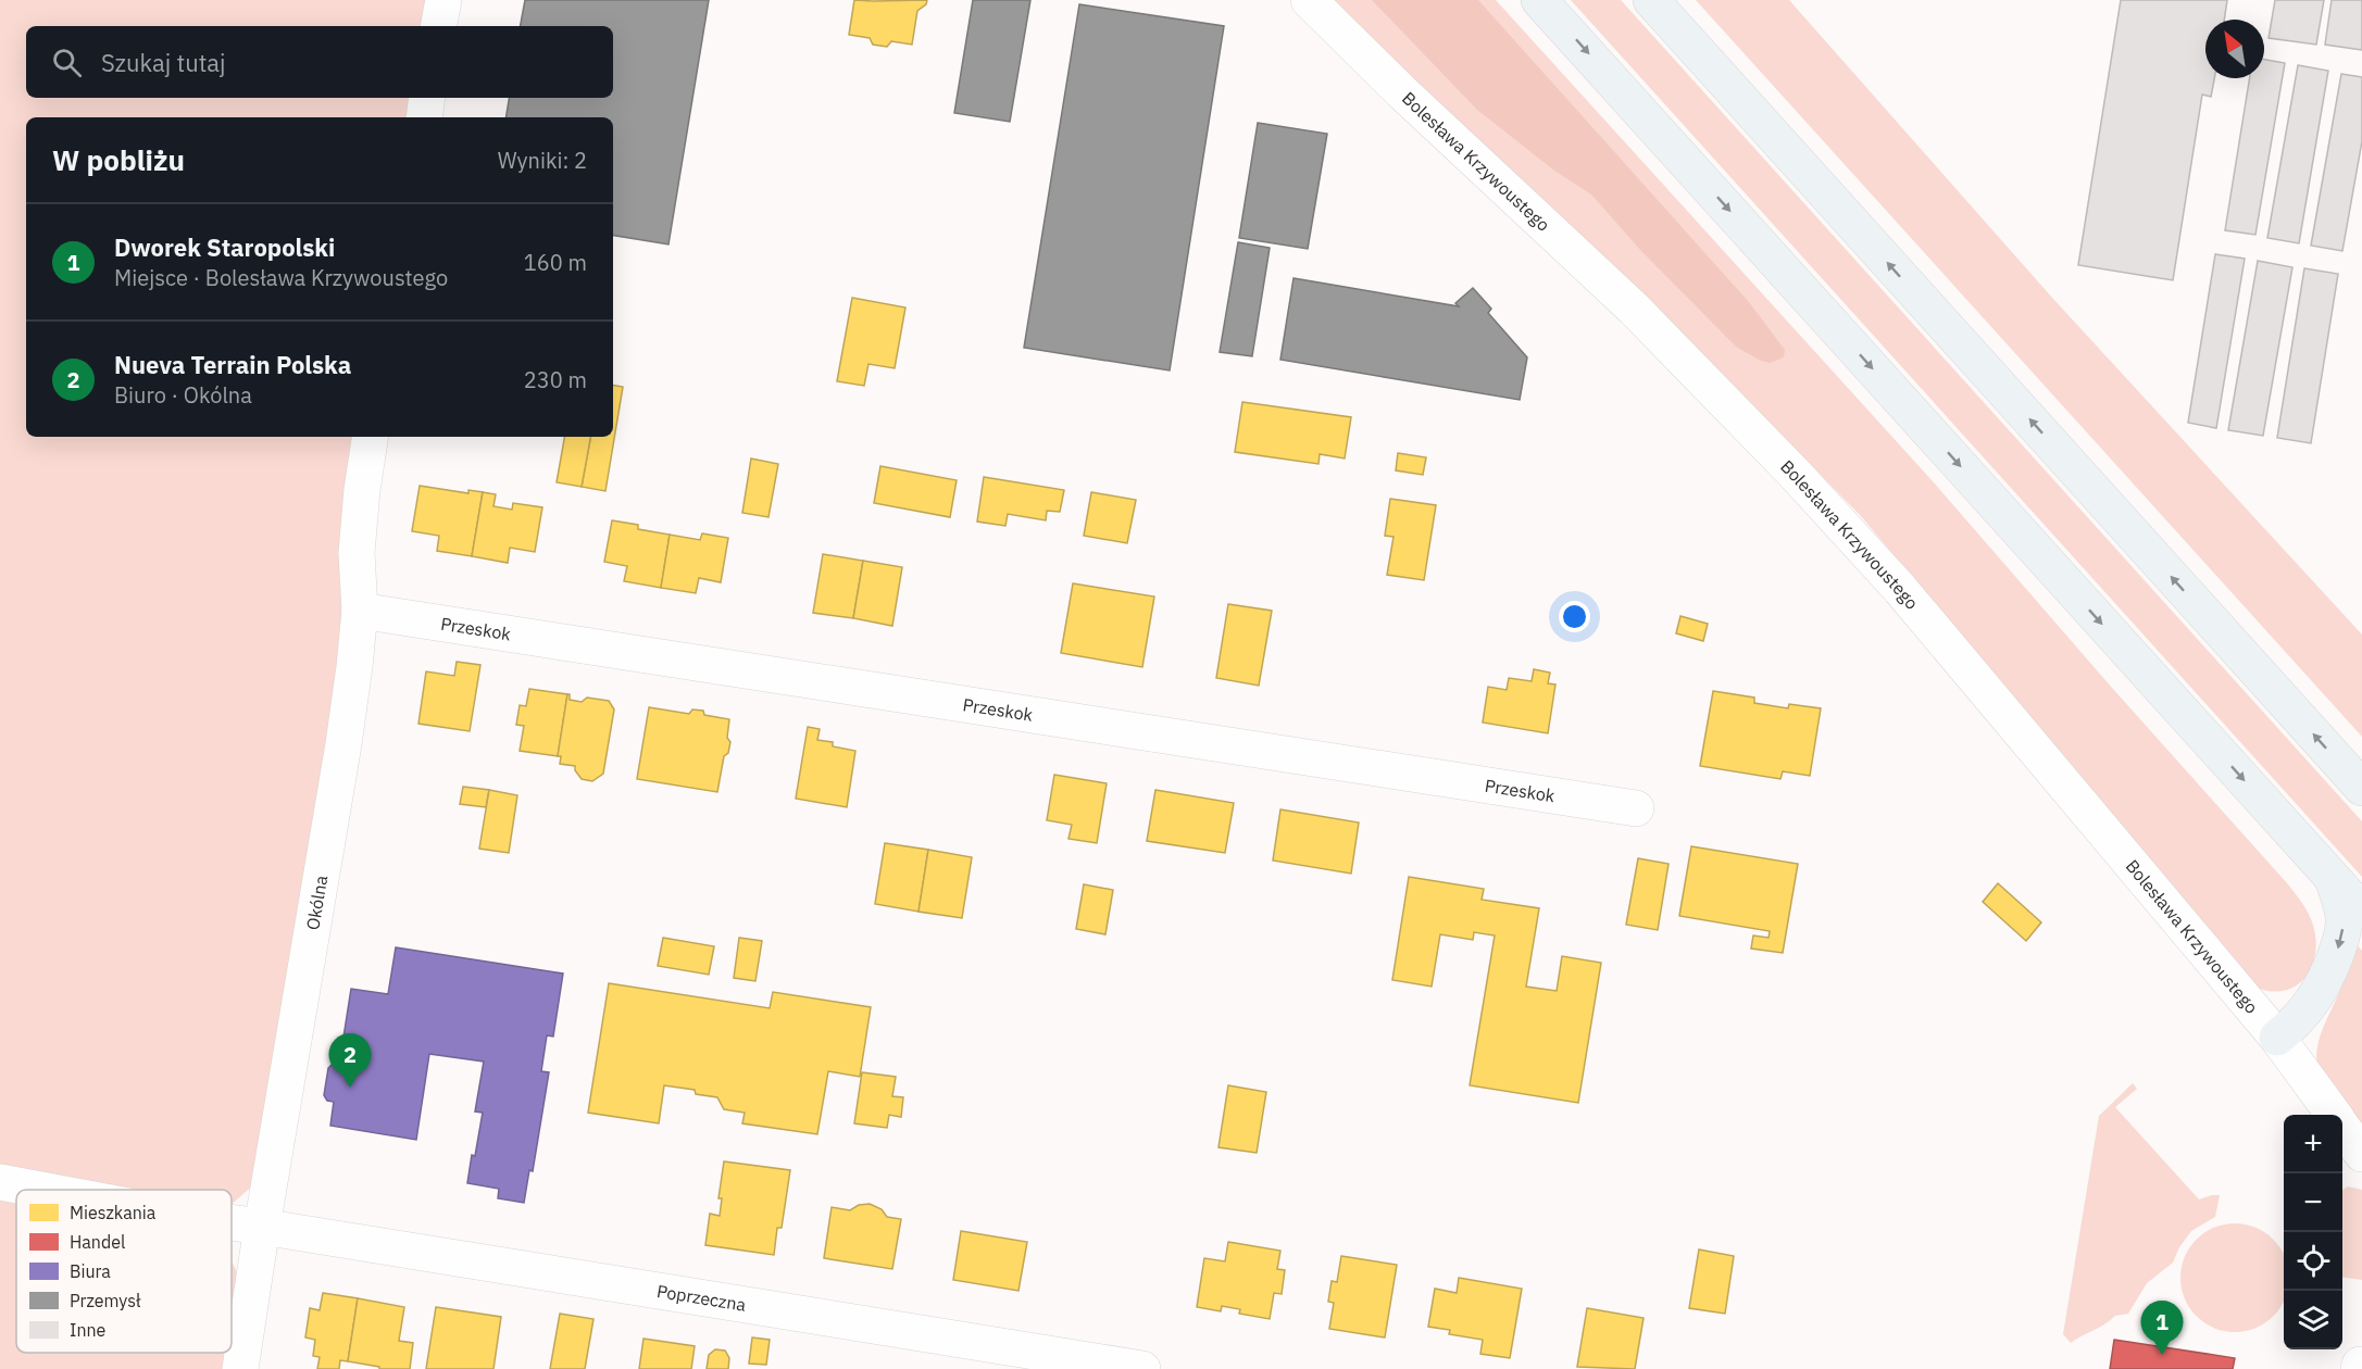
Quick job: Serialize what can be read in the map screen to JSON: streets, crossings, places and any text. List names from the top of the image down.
{
  "streets": {
    "street": [
      "Bolesława Krzywoustego",
      "Przeskok",
      "Okólna",
      "Poprzeczna"
    ]
  },
  "crossings": [
    ["Przeskok", "Okólna"],
    ["Okólna", "Poprzeczna"]
  ],
  "legend": [
    "Mieszkania",
    "Handel",
    "Biura",
    "Przemysł",
    "Inne"
  ],
  "north": "top left",
  "page": {
    "search": "Szukaj tutaj",
    "heading": ["W pobliżu", "Wyniki: 2"],
    "list": [
      {
        "mark": "1",
        "name": "Dworek Staropolski",
        "note": "Miejsce · Bolesława Krzywoustego",
        "value": "160 m"
      },
      {
        "mark": "2",
        "name": "Nueva Terrain Polska",
        "note": "Biuro · Okólna",
        "value": "230 m"
      }
    ],
    "pins": ["2", "1"],
    "map_buttons": ["+", "−"]
  }
}
